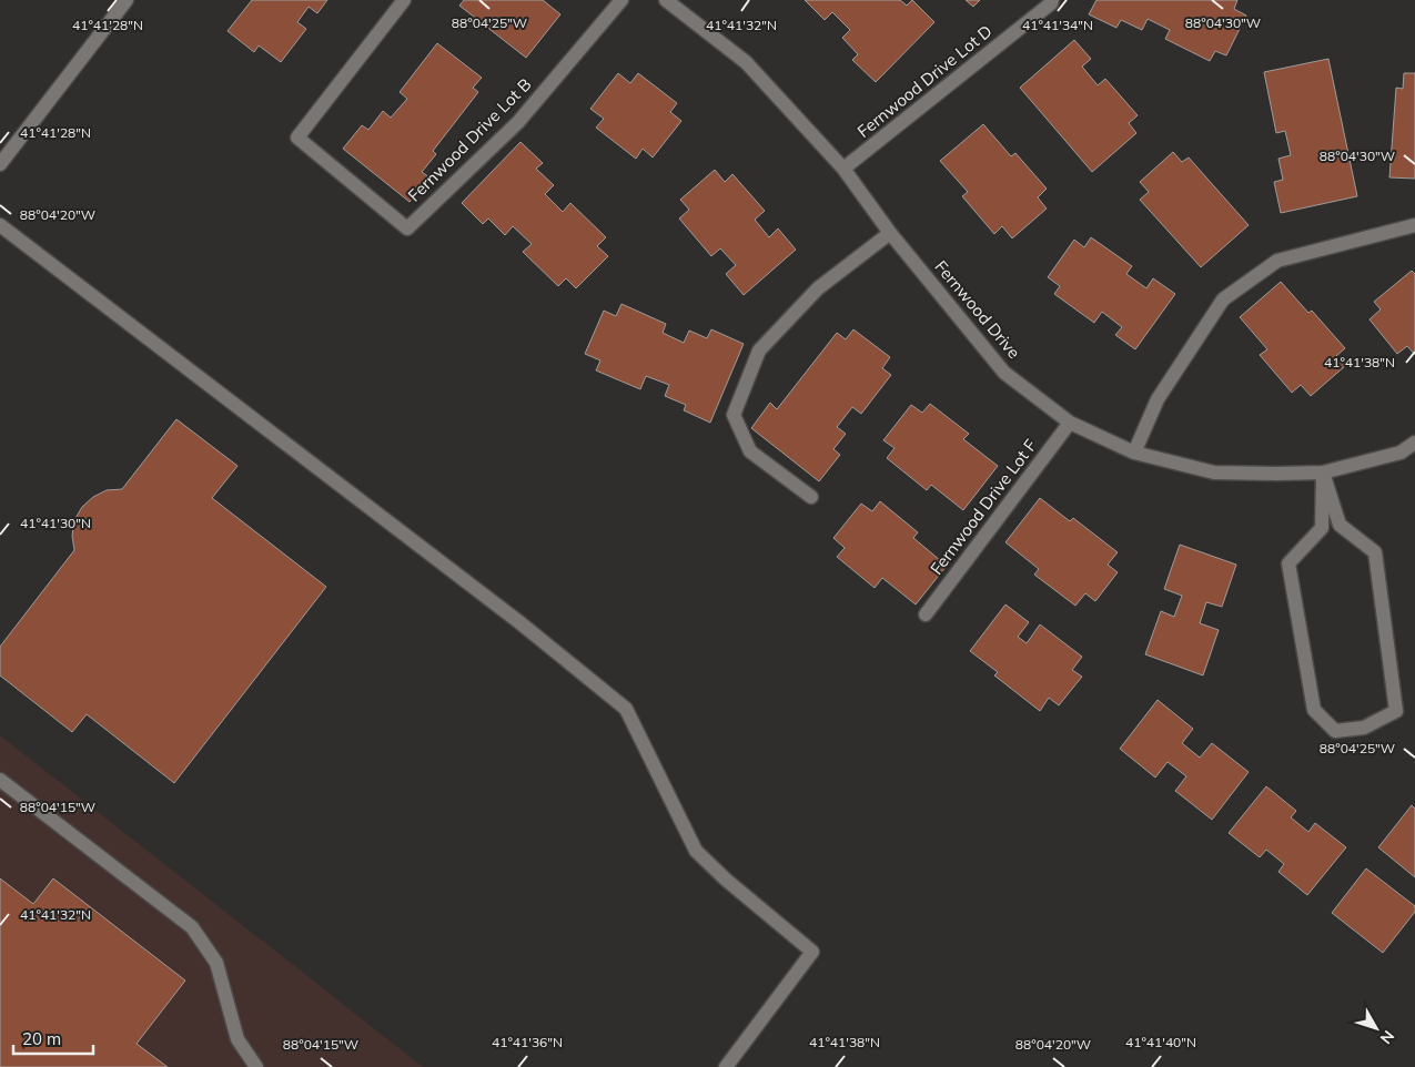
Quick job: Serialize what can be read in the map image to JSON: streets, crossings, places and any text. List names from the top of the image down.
{
  "streets": {
    "street": [
      "Fernwood Drive Lot D",
      "Fernwood Drive Lot B",
      "Fernwood Drive",
      "Fernwood Drive Lot F"
    ]
  },
  "crossings": [
    ["Fernwood Drive Lot D", "Fernwood Drive"],
    ["Fernwood Drive", "Fernwood Drive Lot F"]
  ],
  "scale_bar": "20 m",
  "north": "bottom right",
  "coordinates": [
    "88°04'25\"W",
    "88°04'30\"W",
    "41°41'28\"N",
    "41°41'32\"N",
    "41°41'34\"N",
    "88°04'20\"W",
    "41°41'38\"N",
    "41°41'30\"N",
    "88°04'15\"W",
    "41°41'36\"N",
    "41°41'40\"N"
  ]
}
